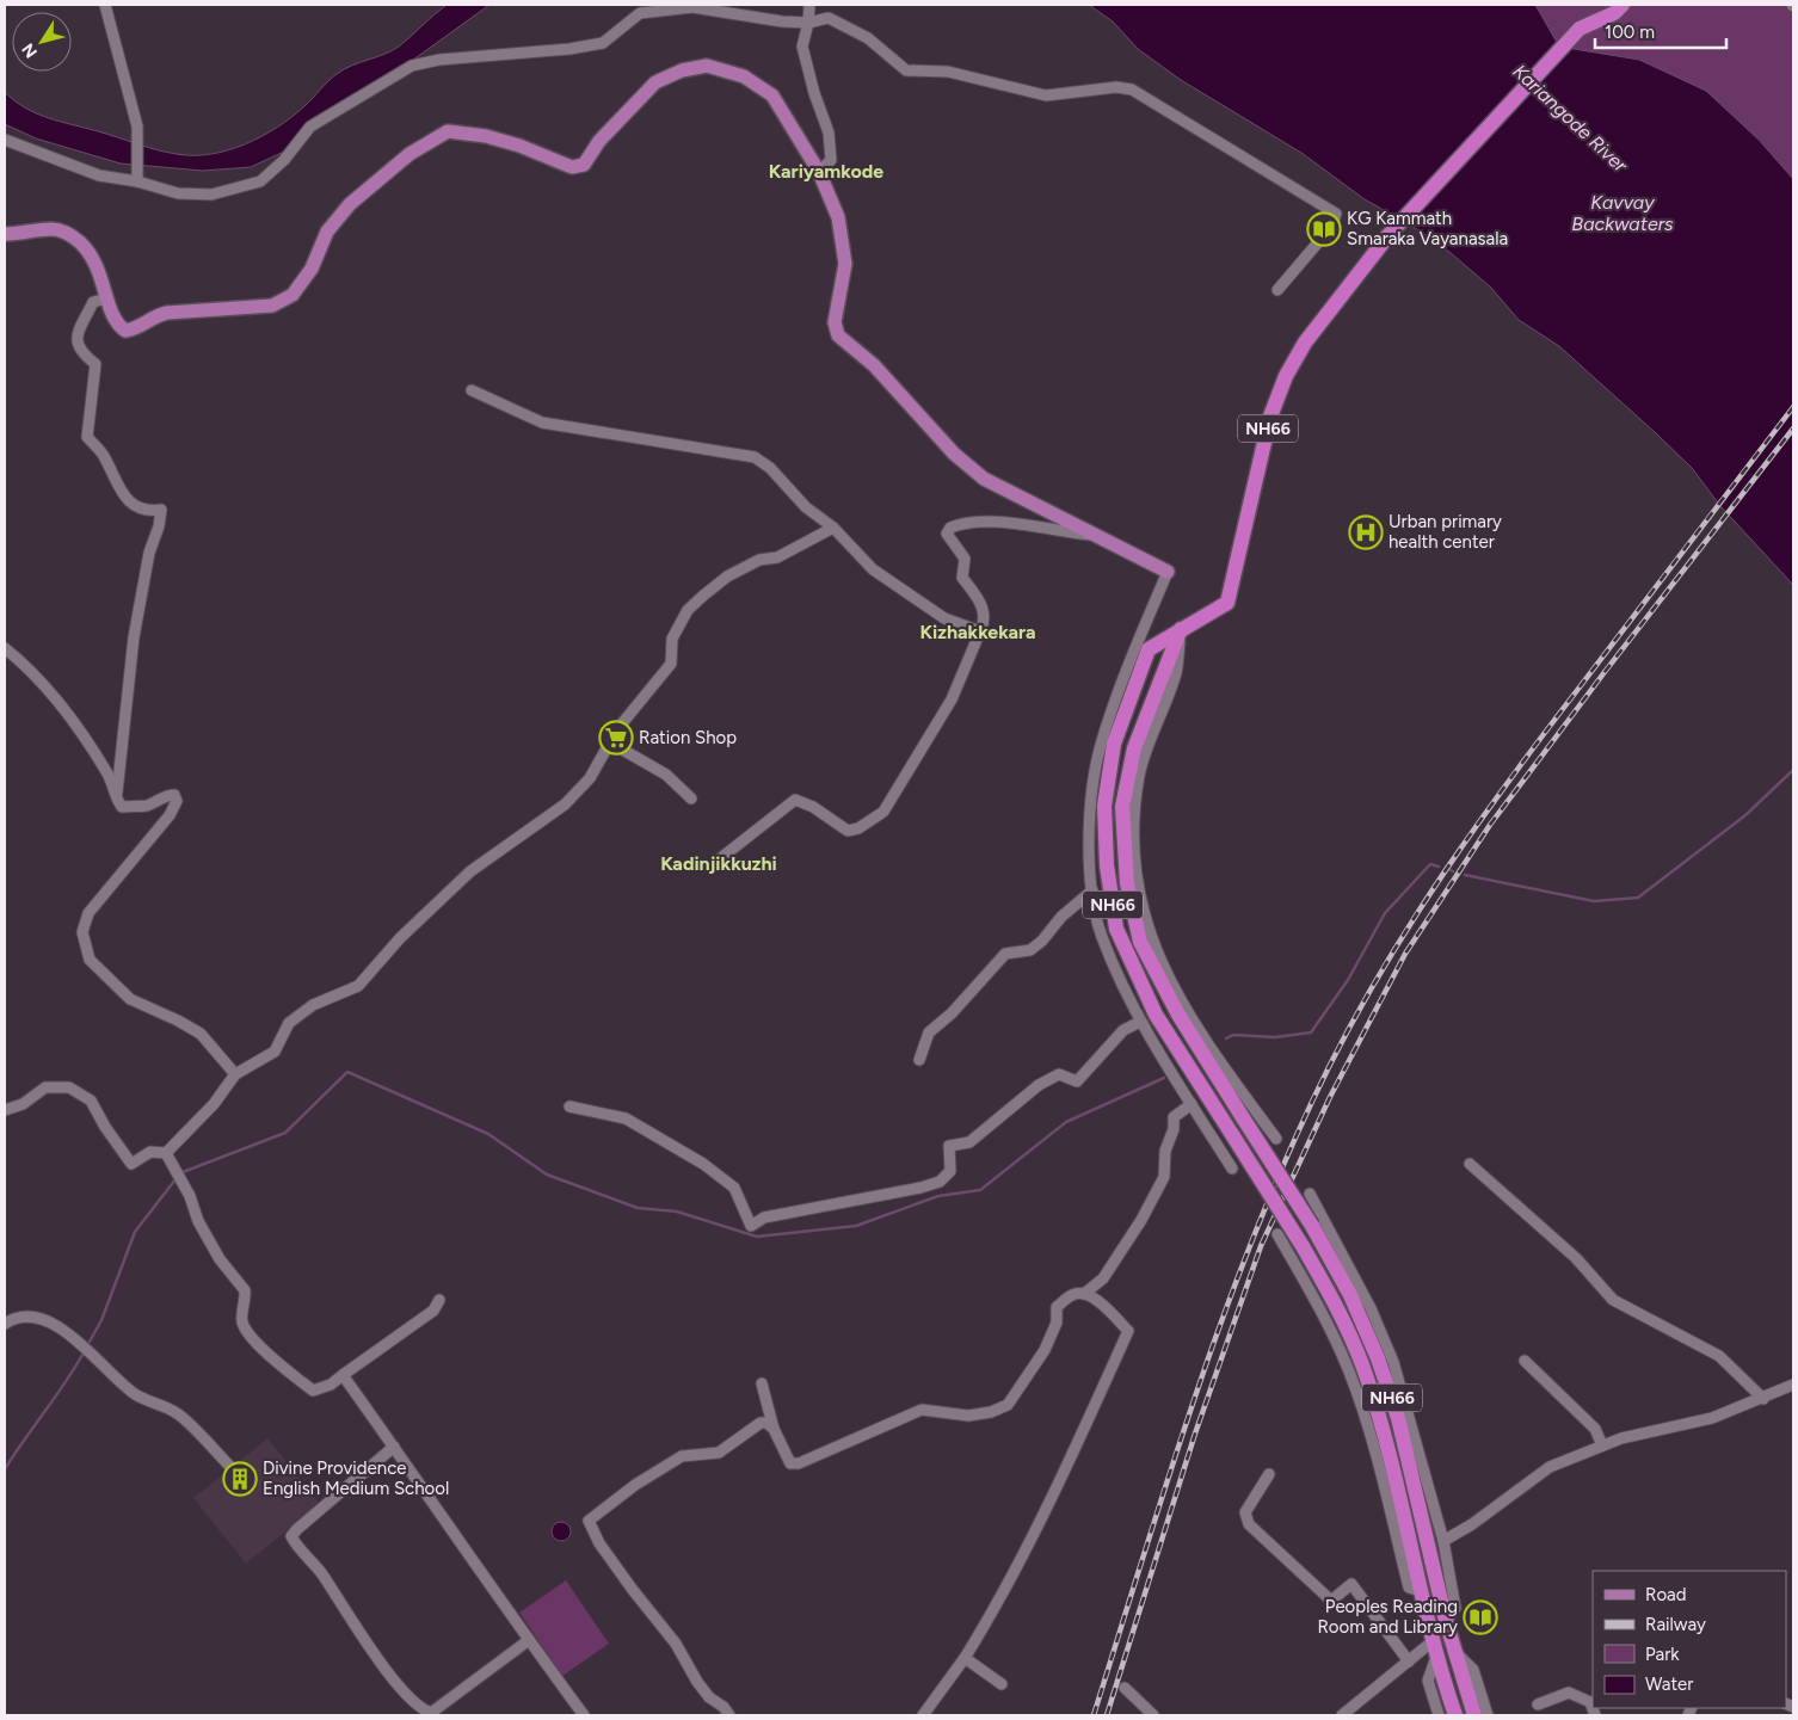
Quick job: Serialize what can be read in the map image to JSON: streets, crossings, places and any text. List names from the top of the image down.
{
  "streets": {
    "highway": ["NH66"]
  },
  "districts": ["Kariyamkode", "Kizhakkekara", "Kadinjikkuzhi"],
  "water": ["Kariangode River", "Kavvay Backwaters"],
  "places": {
    "library": ["KG Kammath Smaraka Vayanasala", "Peoples Reading Room and Library"],
    "hospital": ["Urban primary health center"],
    "supermarket": ["Ration Shop"],
    "building": ["Divine Providence English Medium School"]
  },
  "legend": [
    "Road",
    "Railway",
    "Park",
    "Water"
  ],
  "scale_bar": "100 m",
  "north": "bottom left"
}
